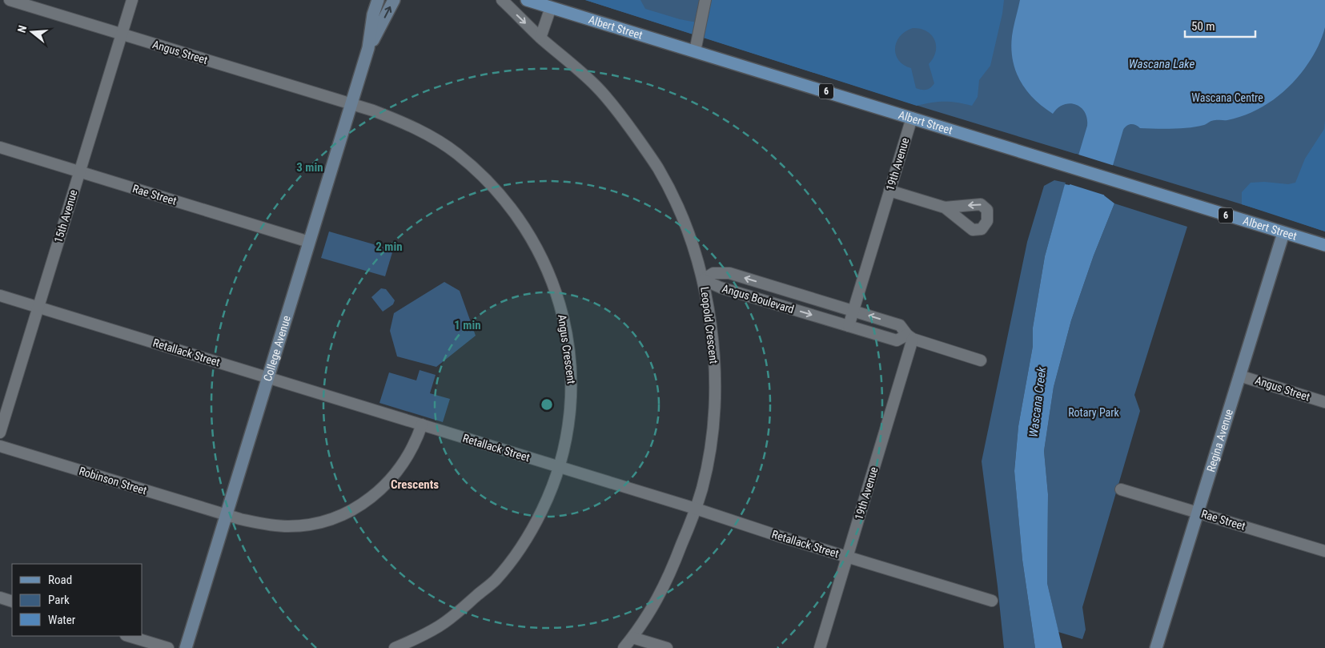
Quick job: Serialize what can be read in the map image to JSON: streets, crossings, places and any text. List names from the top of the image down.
{
  "streets": {
    "main road": ["Albert Street", "6"],
    "street": [
      "Angus Street",
      "19th Avenue",
      "Rae Street",
      "15th Avenue",
      "Angus Boulevard",
      "Leopold Crescent",
      "College Avenue",
      "Angus Crescent",
      "Retallack Street",
      "Regina Avenue",
      "Robinson Street"
    ]
  },
  "crossings": [
    ["Albert Street", "19th Avenue"],
    ["Albert Street", "Regina Avenue"],
    ["Angus Street", "15th Avenue"],
    ["Angus Street", "College Avenue"],
    ["Angus Street", "Angus Crescent"],
    ["Angus Street", "Regina Avenue"],
    ["19th Avenue", "Angus Boulevard"],
    ["19th Avenue", "Retallack Street"],
    ["Rae Street", "15th Avenue"],
    ["Rae Street", "College Avenue"],
    ["Rae Street", "Regina Avenue"],
    ["15th Avenue", "Retallack Street"],
    ["Angus Boulevard", "Leopold Crescent"],
    ["Leopold Crescent", "Retallack Street"],
    ["College Avenue", "Angus Crescent"],
    ["College Avenue", "Retallack Street"],
    ["College Avenue", "Robinson Street"],
    ["Angus Crescent", "Retallack Street"],
    ["Retallack Street", "Robinson Street"]
  ],
  "districts": ["Crescents"],
  "water": ["Wascana Lake", "Wascana Creek"],
  "parks": ["Wascana Centre", "Rotary Park"],
  "legend": ["Road", "Park", "Water"],
  "scale_bar": "50 m",
  "north": "left",
  "rings": ["3 min", "2 min", "1 min"]
}
